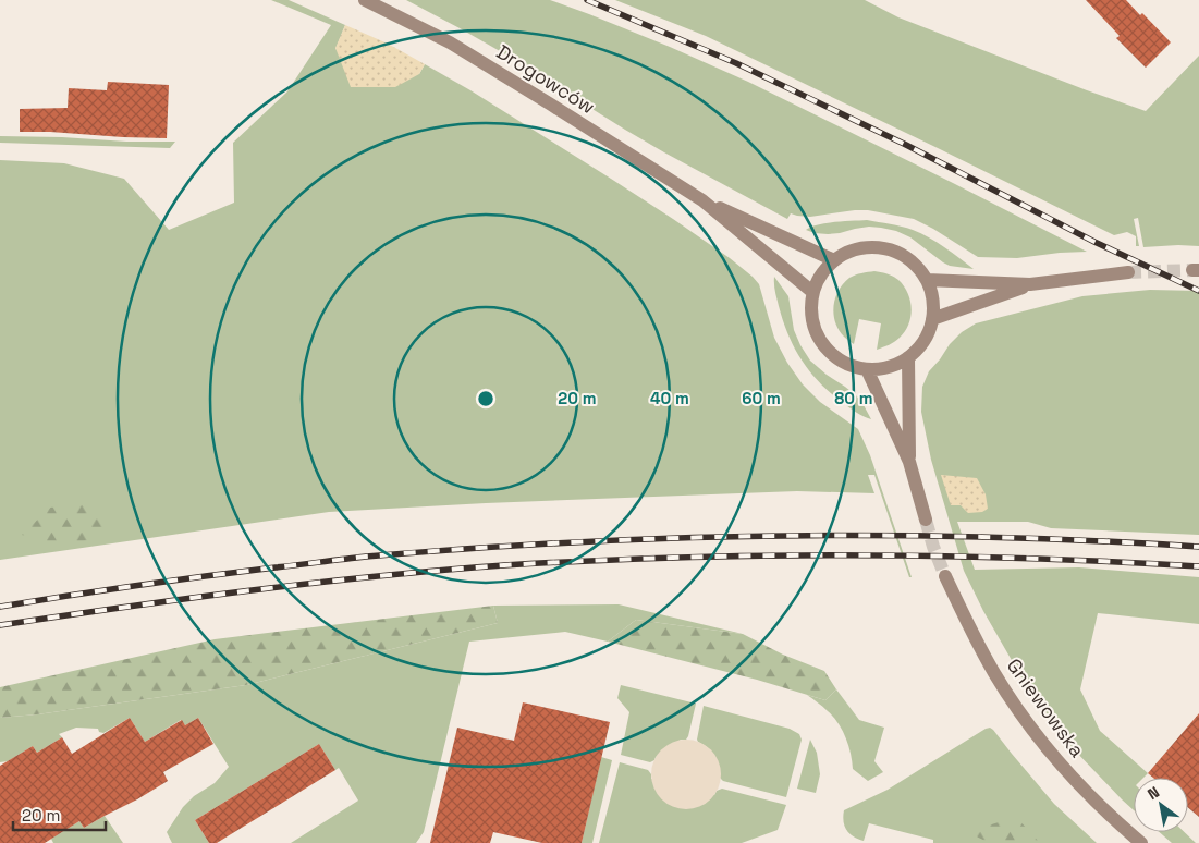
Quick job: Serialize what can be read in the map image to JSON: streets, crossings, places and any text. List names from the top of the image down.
{
  "streets": {
    "street": ["Drogowców", "Gniewowska"]
  },
  "scale_bar": "20 m",
  "north": "top left",
  "rings": [
    "20 m",
    "40 m",
    "60 m",
    "80 m"
  ]
}
